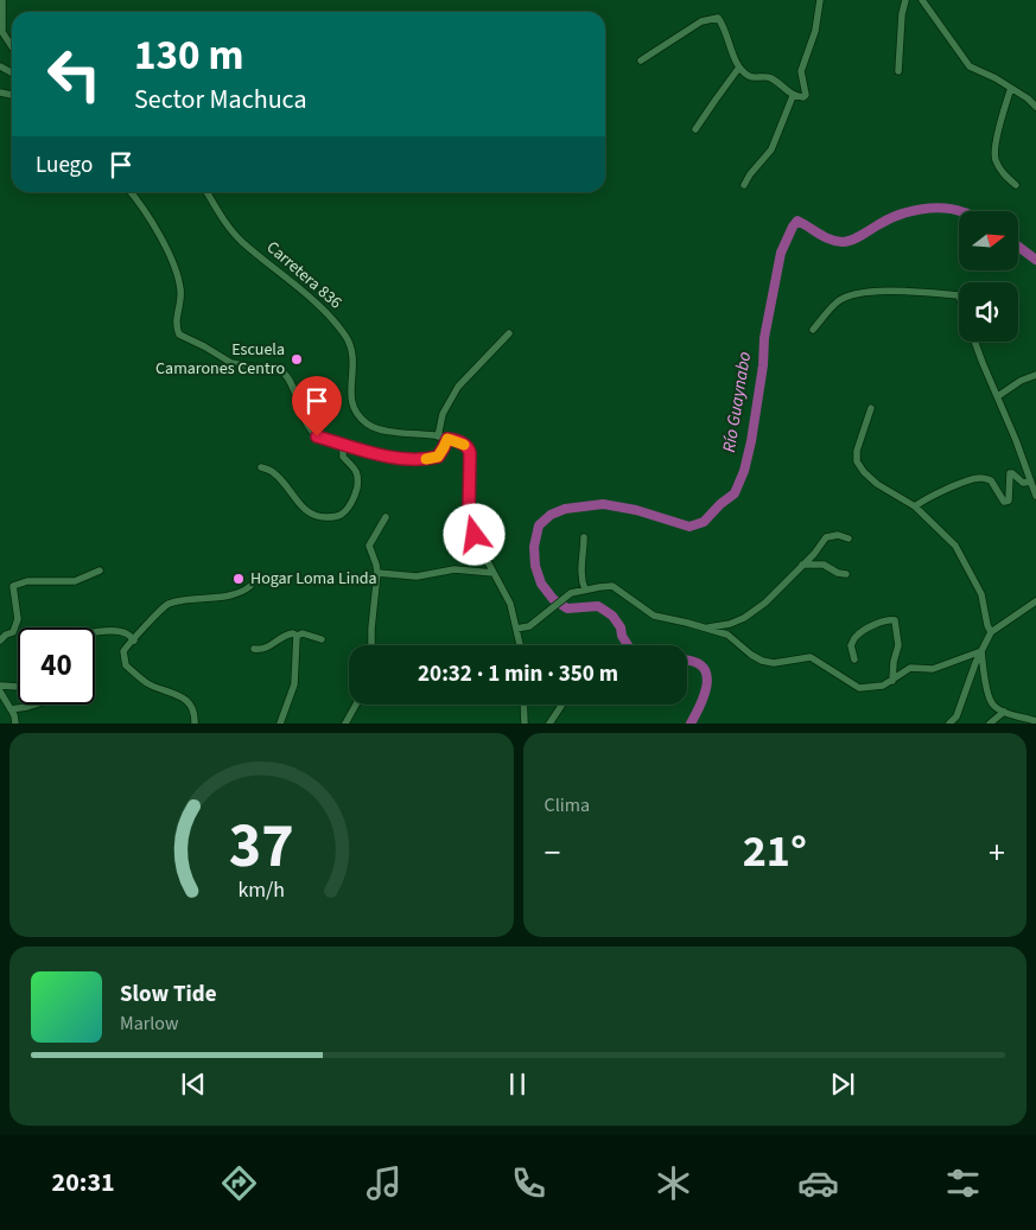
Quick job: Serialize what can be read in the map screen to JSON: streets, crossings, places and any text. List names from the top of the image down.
{
  "streets": {
    "street": ["Carretera 836"]
  },
  "water": ["Río Guaynabo"],
  "places": ["Escuela Camarones Centro", "Hogar Loma Linda"],
  "north": "right",
  "page": {
    "turn": ["130 m", "Sector Machuca"],
    "then": "Luego",
    "limit": "40",
    "trip": "20:32 · 1 min · 350 m",
    "tile": "Clima",
    "heat": ["−", "21°", "+"],
    "song": ["Slow Tide", "Marlow"],
    "tabs": "20:31",
    "gauge": ["37", "km/h"]
  }
}
